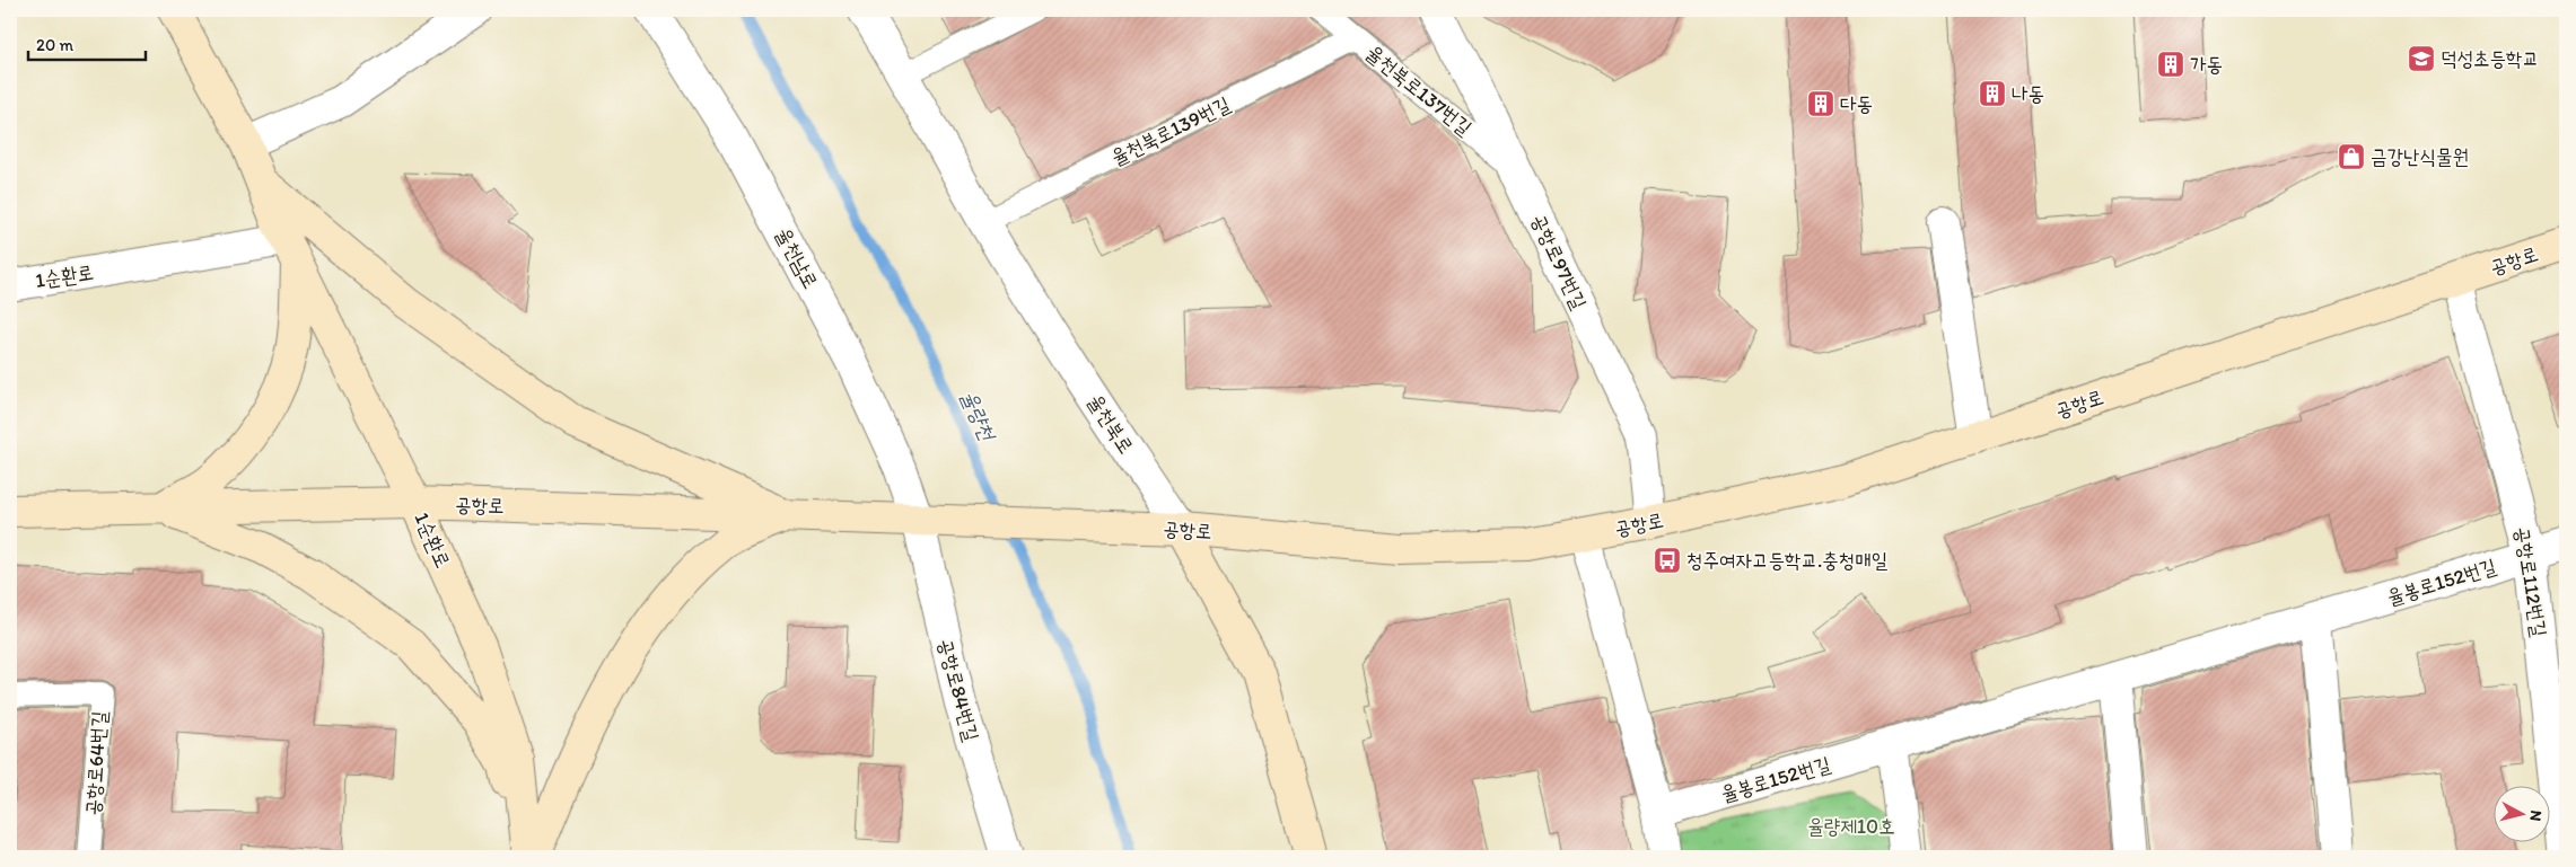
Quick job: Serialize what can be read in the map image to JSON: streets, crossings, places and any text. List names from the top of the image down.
{
  "streets": {
    "main road": ["공항로", "1순환로", "율천북로"],
    "street": [
      "율천남로",
      "공항로97번길",
      "율봉로152번길",
      "공항로112번길",
      "공항로84번길"
    ],
    "lane": ["율천북로137번길", "율천북로139번길", "공항로64번길"]
  },
  "crossings": [
    ["율천북로137번길", "율천북로139번길"],
    ["율천북로137번길", "공항로97번길"],
    ["율천북로139번길", "율천북로"],
    ["율천남로", "공항로"],
    ["율천남로", "공항로84번길"],
    ["공항로", "공항로97번길"],
    ["공항로", "1순환로"],
    ["공항로", "율천북로"],
    ["공항로", "율봉로152번길"],
    ["공항로", "공항로112번길"],
    ["공항로", "공항로84번길"],
    ["율봉로152번길", "공항로112번길"]
  ],
  "water": ["율량천"],
  "parks": ["율량제10호"],
  "places": {
    "school or university": ["덕성초등학교"],
    "building": ["가동", "나동", "다동"],
    "shop": ["금강난식물원"],
    "bus stop": ["청주여자고등학교.충청매일"]
  },
  "scale_bar": "20 m",
  "north": "right"
}
